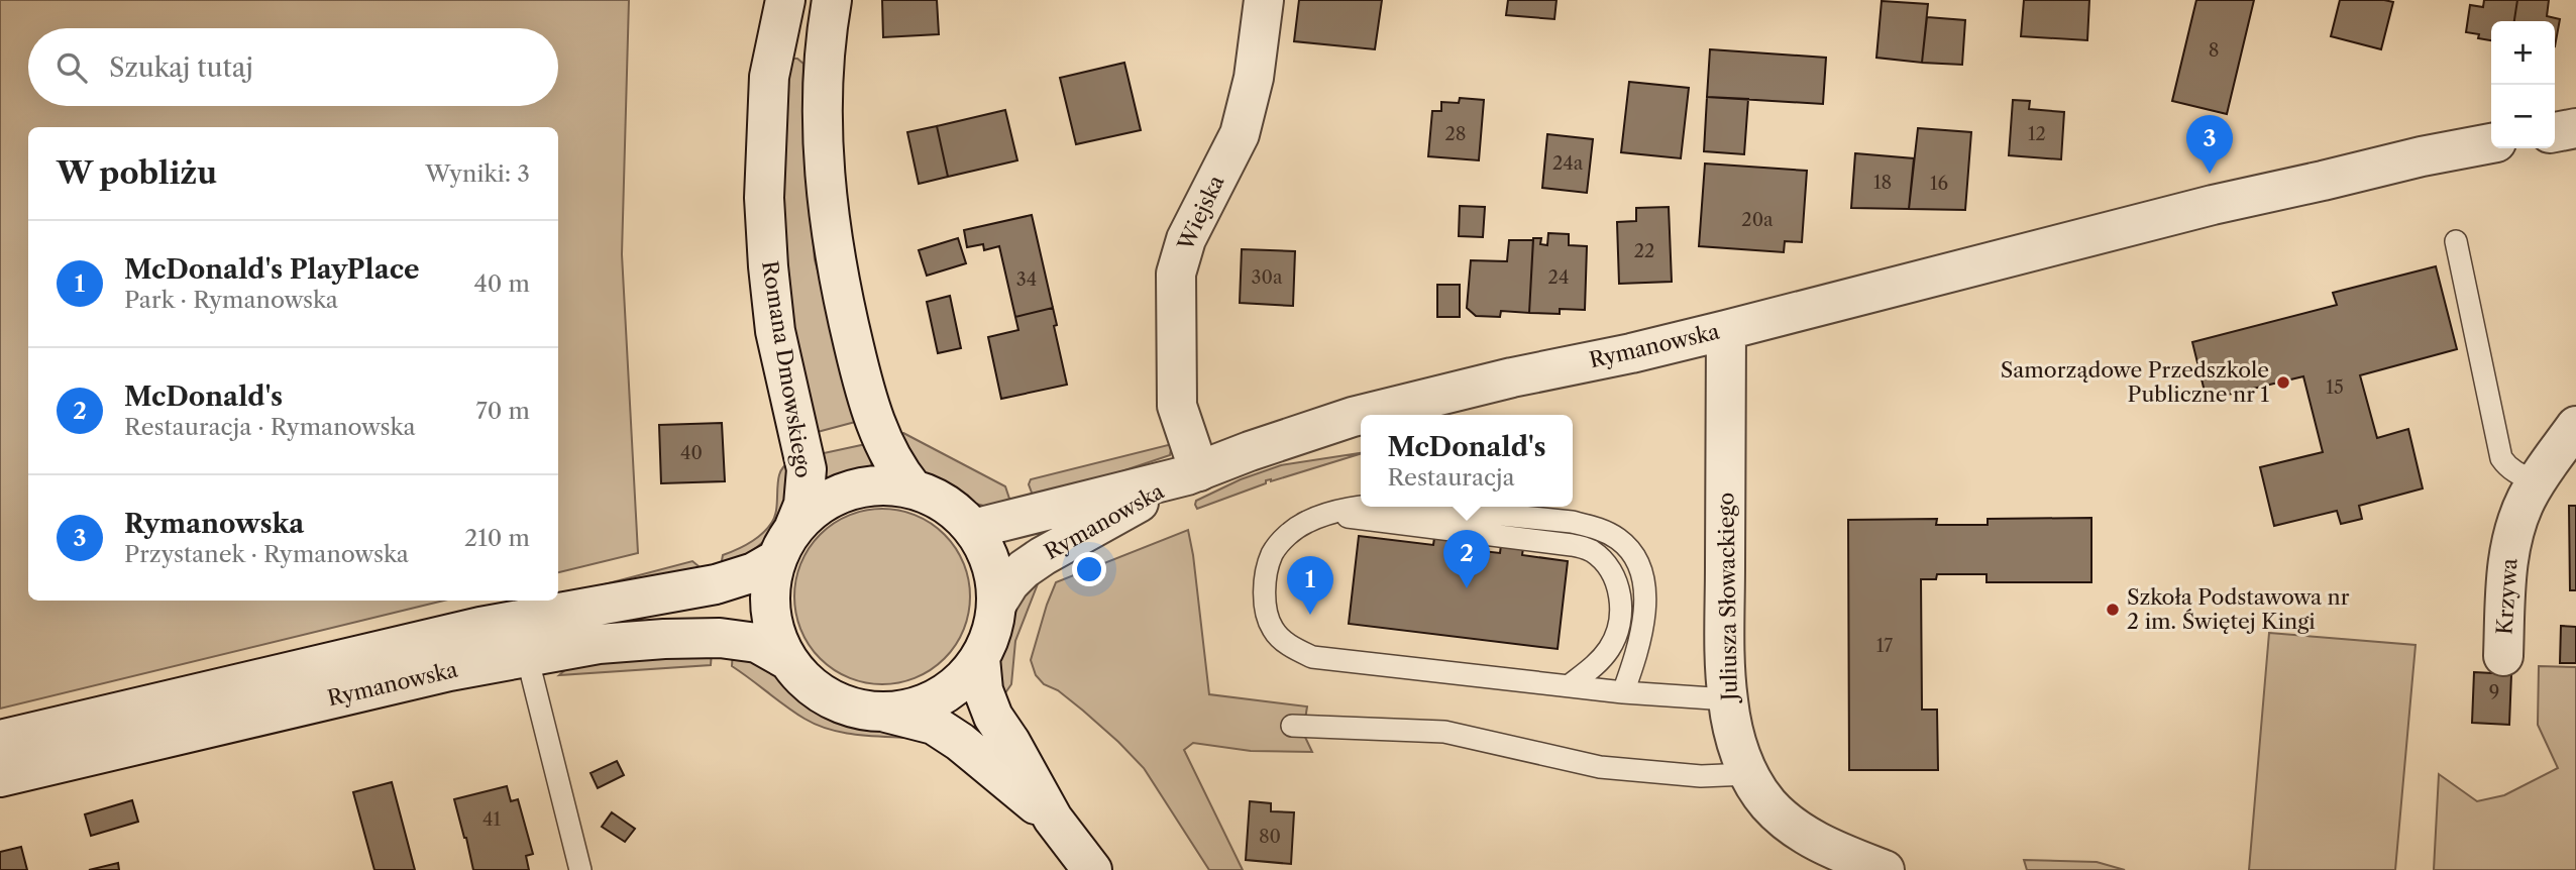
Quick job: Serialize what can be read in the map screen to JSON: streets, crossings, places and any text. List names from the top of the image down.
{
  "streets": {
    "main road": [
      "Wiejska",
      "Rymanowska",
      "Romana Dmowskiego",
      "Juliusza Słowackiego",
      "Krzywa"
    ]
  },
  "crossings": [
    ["Wiejska", "Rymanowska"],
    ["Rymanowska", "Romana Dmowskiego"],
    ["Rymanowska", "Juliusza Słowackiego"]
  ],
  "places": ["Samorządowe Przedszkole Publiczne nr 1", "Szkoła Podstawowa nr 2 im. Świętej Kingi"],
  "house_numbers": [
    "8",
    "28",
    "12",
    "24a",
    "18",
    "16",
    "20a",
    "22",
    "30a",
    "24",
    "34",
    "15",
    "40",
    "17",
    "9",
    "41",
    "80"
  ],
  "page": {
    "map_buttons": ["+", "−"],
    "search": "Szukaj tutaj",
    "pins": ["3", "2", "1"],
    "heading": ["W pobliżu", "Wyniki: 3"],
    "list": [
      {
        "mark": "1",
        "name": "McDonald's PlayPlace",
        "note": "Park · Rymanowska",
        "value": "40 m"
      },
      {
        "mark": "2",
        "name": "McDonald's",
        "note": "Restauracja · Rymanowska",
        "value": "70 m"
      },
      {
        "mark": "3",
        "name": "Rymanowska",
        "note": "Przystanek · Rymanowska",
        "value": "210 m"
      }
    ],
    "popup": ["McDonald's", "Restauracja"]
  }
}
